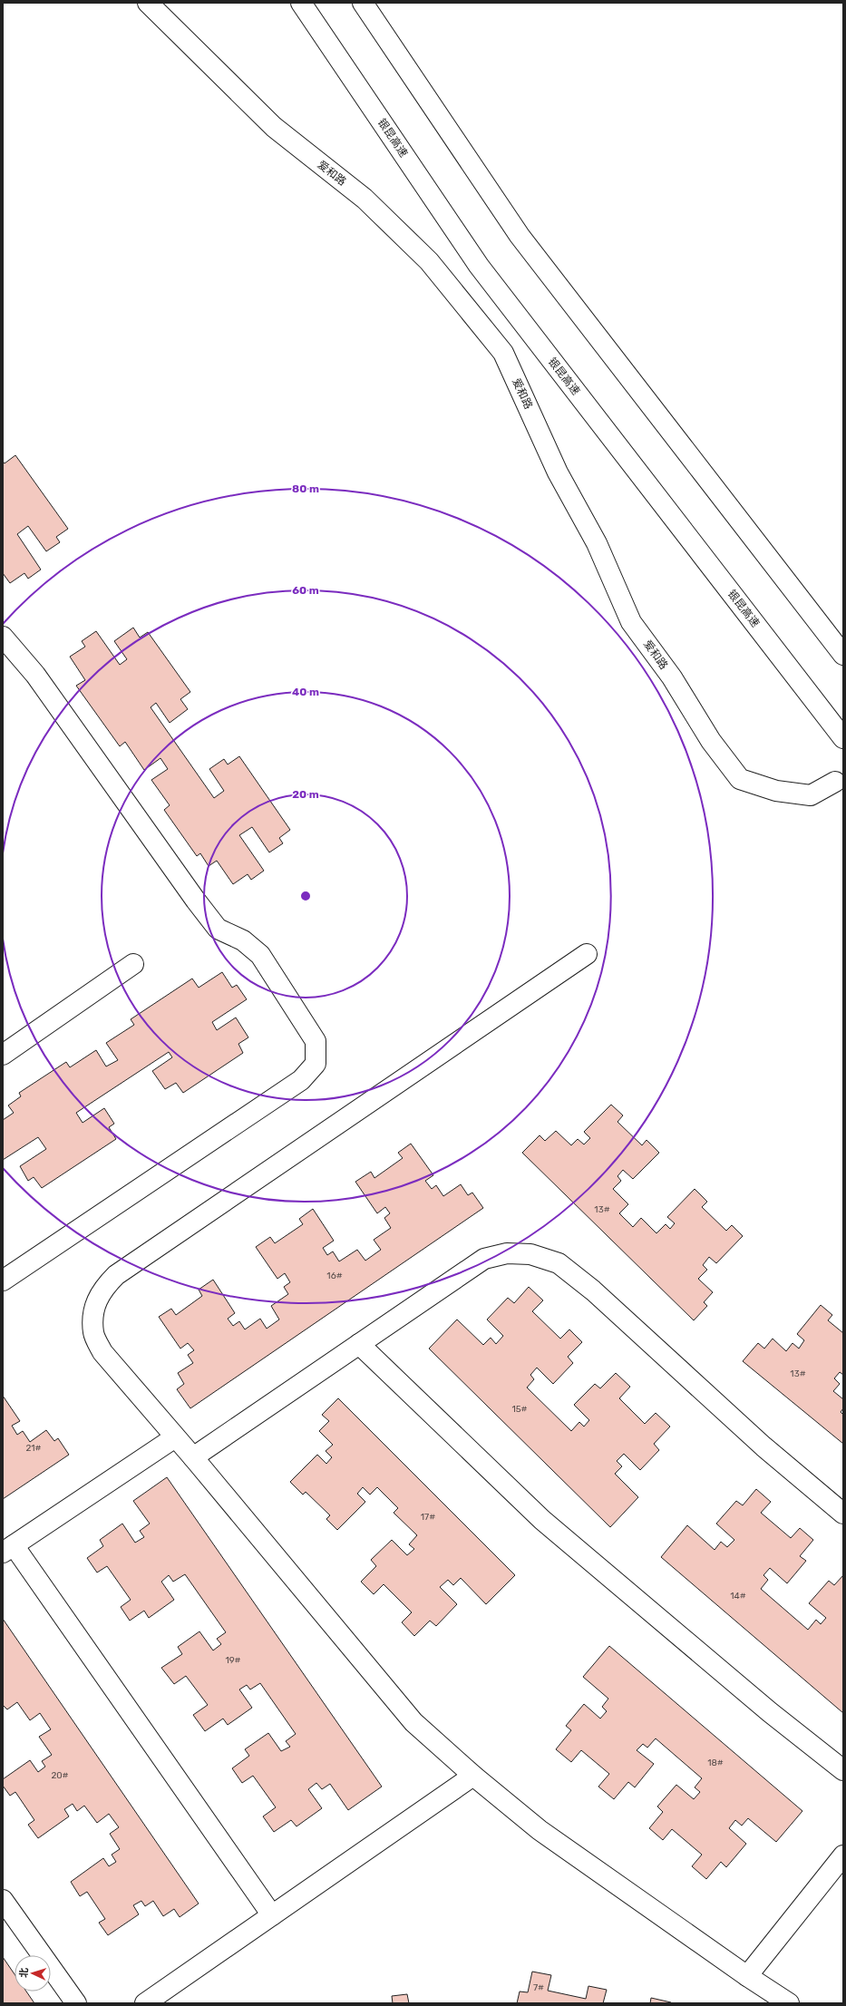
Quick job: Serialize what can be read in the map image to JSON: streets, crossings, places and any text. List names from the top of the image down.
{
  "streets": {
    "main road": ["银昆高速", "爱和路"]
  },
  "house_numbers": [
    "13#",
    "16#",
    "13#",
    "15#",
    "21#",
    "17#",
    "14#",
    "19#",
    "18#",
    "20#",
    "7#"
  ],
  "north": "left",
  "rings": [
    "80 m",
    "60 m",
    "40 m",
    "20 m"
  ]
}
